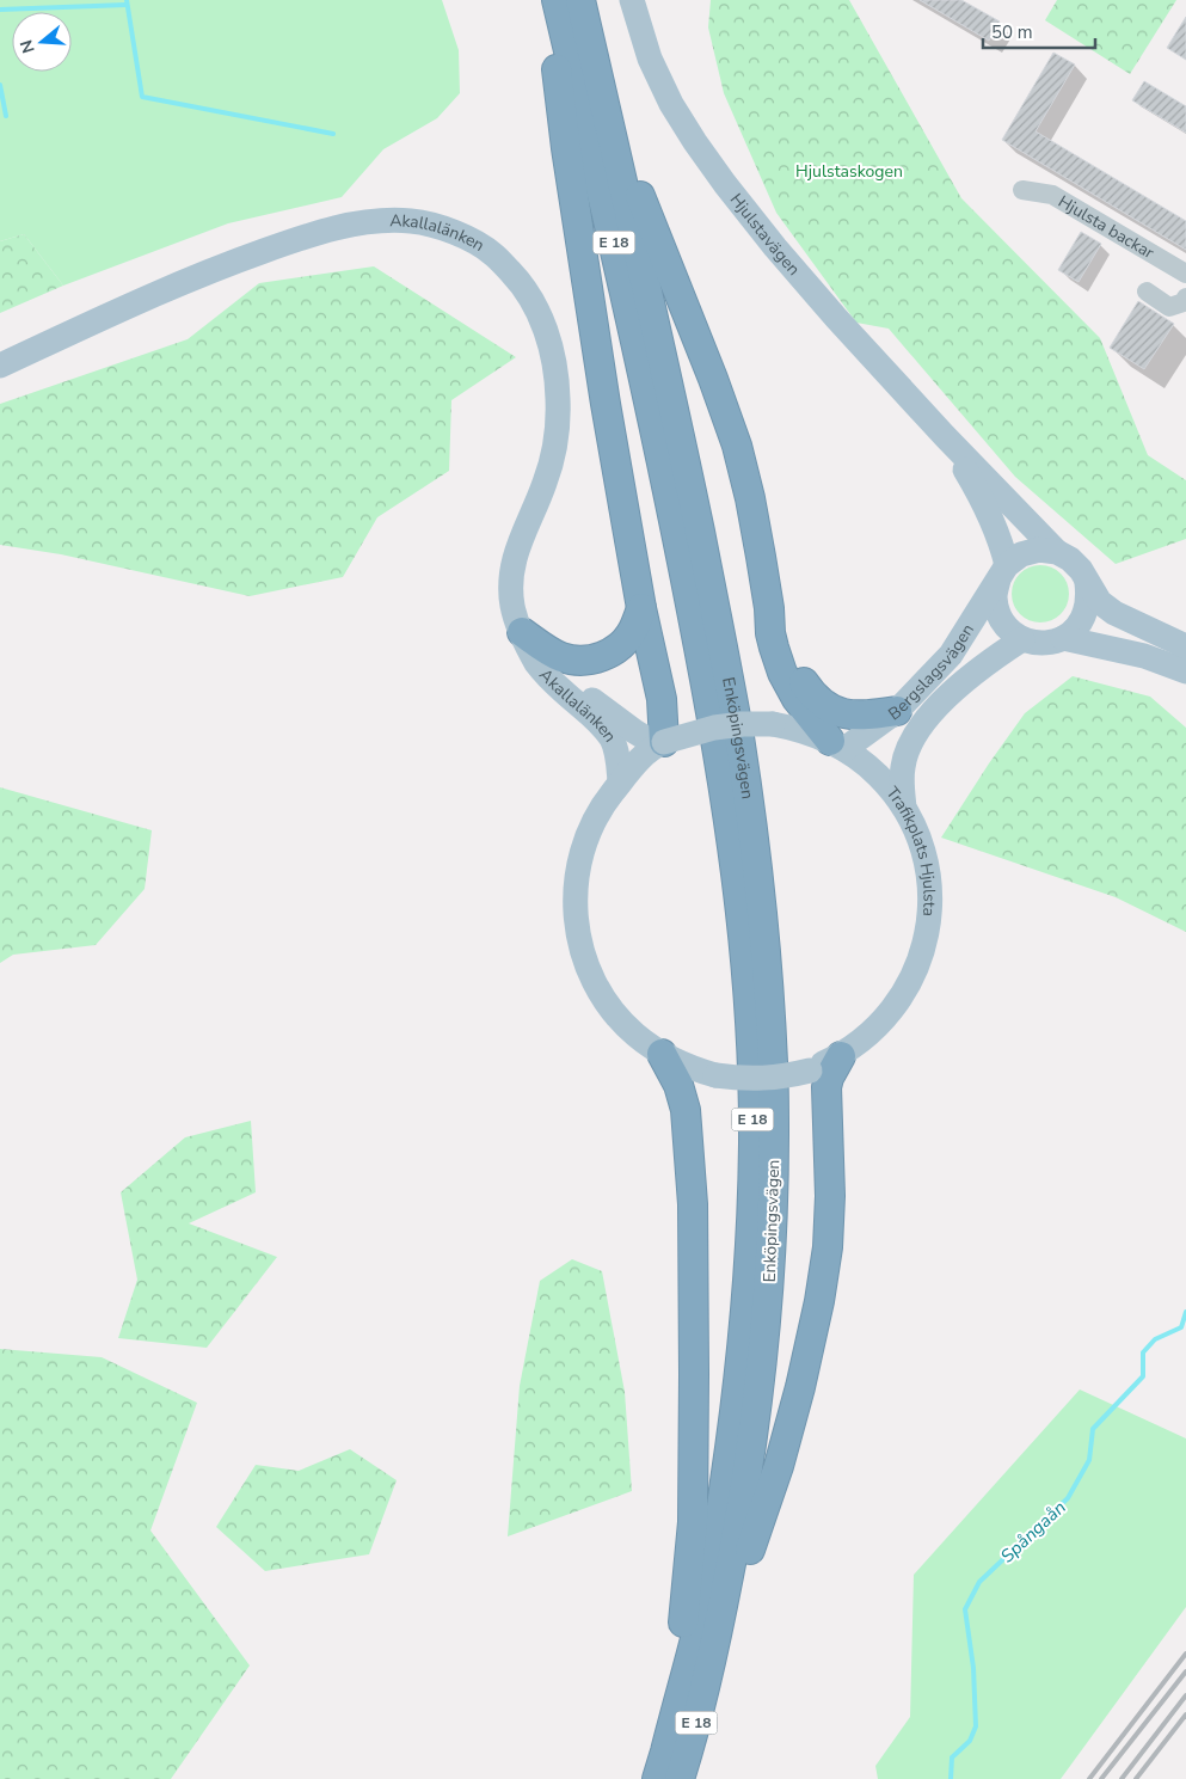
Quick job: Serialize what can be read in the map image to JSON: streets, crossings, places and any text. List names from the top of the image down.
{
  "streets": {
    "highway": ["E 18", "Enköpingsvägen"],
    "main road": [
      "Hjulstavägen",
      "Akallalänken",
      "Bergslagsvägen",
      "Trafikplats Hjulsta"
    ],
    "street": ["Hjulsta backar"]
  },
  "crossings": [
    ["Hjulstavägen", "Bergslagsvägen"],
    ["Akallalänken", "Trafikplats Hjulsta"],
    ["E 18", "Enköpingsvägen"],
    ["Bergslagsvägen", "Trafikplats Hjulsta"]
  ],
  "water": ["Spångaån"],
  "parks": ["Hjulstaskogen"],
  "scale_bar": "50 m",
  "north": "left"
}
